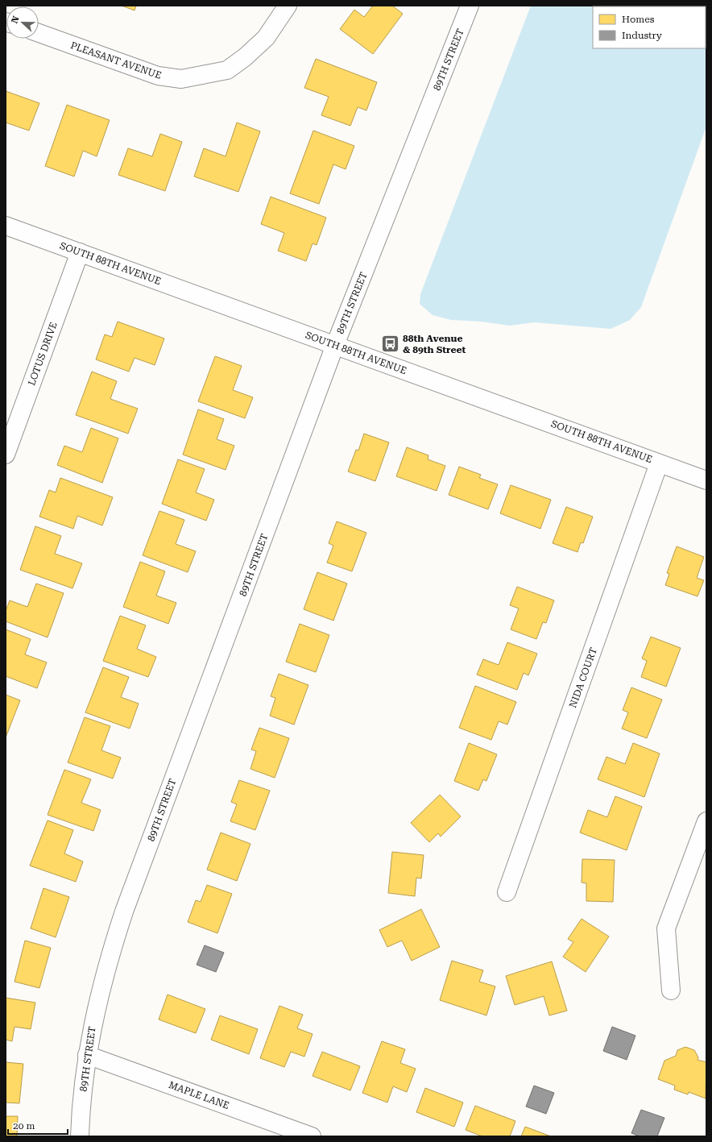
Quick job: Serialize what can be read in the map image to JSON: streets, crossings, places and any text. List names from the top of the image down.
{
  "streets": {
    "street": [
      "89TH STREET",
      "PLEASANT AVENUE",
      "SOUTH 88TH AVENUE",
      "LOTUS DRIVE",
      "NIDA COURT",
      "MAPLE LANE"
    ]
  },
  "crossings": [
    ["89TH STREET", "SOUTH 88TH AVENUE"],
    ["89TH STREET", "MAPLE LANE"],
    ["SOUTH 88TH AVENUE", "LOTUS DRIVE"],
    ["SOUTH 88TH AVENUE", "NIDA COURT"]
  ],
  "places": {
    "bus stop": ["88th Avenue & 89th Street"]
  },
  "legend": ["Homes", "Industry"],
  "scale_bar": "20 m",
  "north": "left"
}
